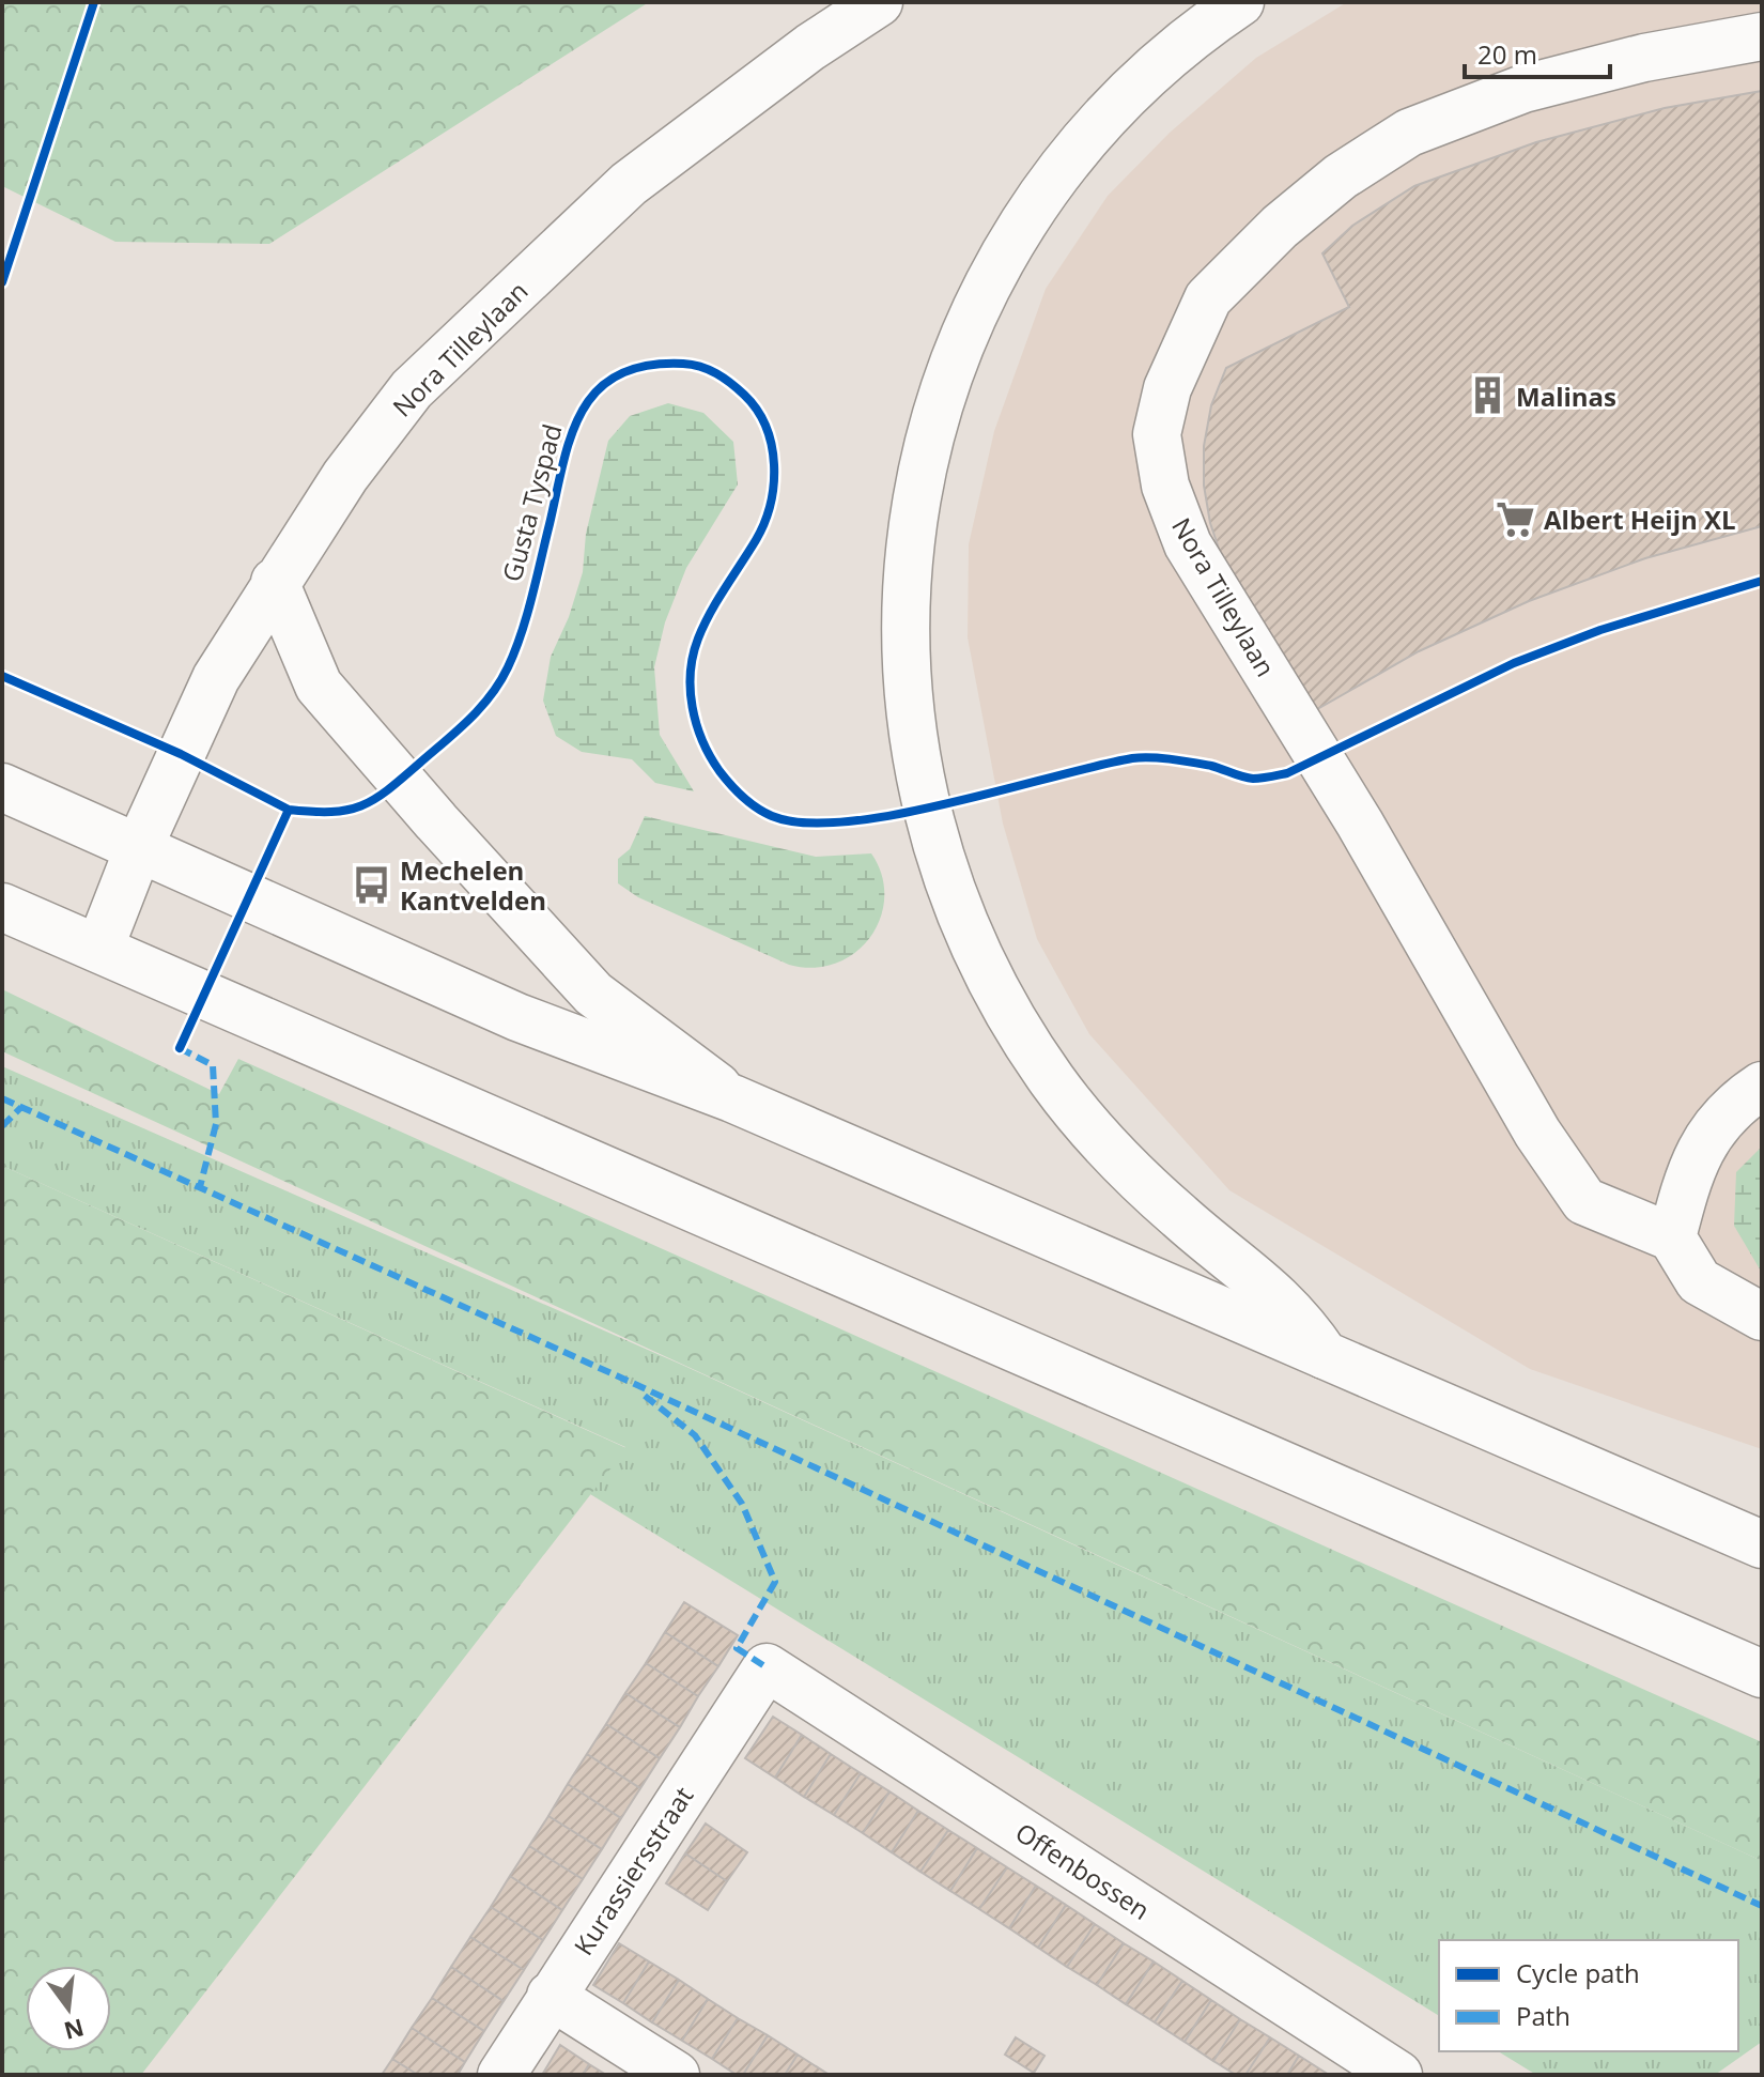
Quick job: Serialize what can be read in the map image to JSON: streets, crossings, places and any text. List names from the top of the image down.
{
  "streets": {
    "main road": ["Nora Tilleylaan", "Kurassiersstraat", "Offenbossen"],
    "cycle path": ["Gusta Tyspad"]
  },
  "crossings": [
    ["Kurassiersstraat", "Offenbossen"]
  ],
  "places": {
    "building": ["Malinas"],
    "supermarket": ["Albert Heijn XL"],
    "bus stop": ["Mechelen Kantvelden"]
  },
  "legend": ["Cycle path", "Path"],
  "scale_bar": "20 m",
  "north": "bottom"
}
